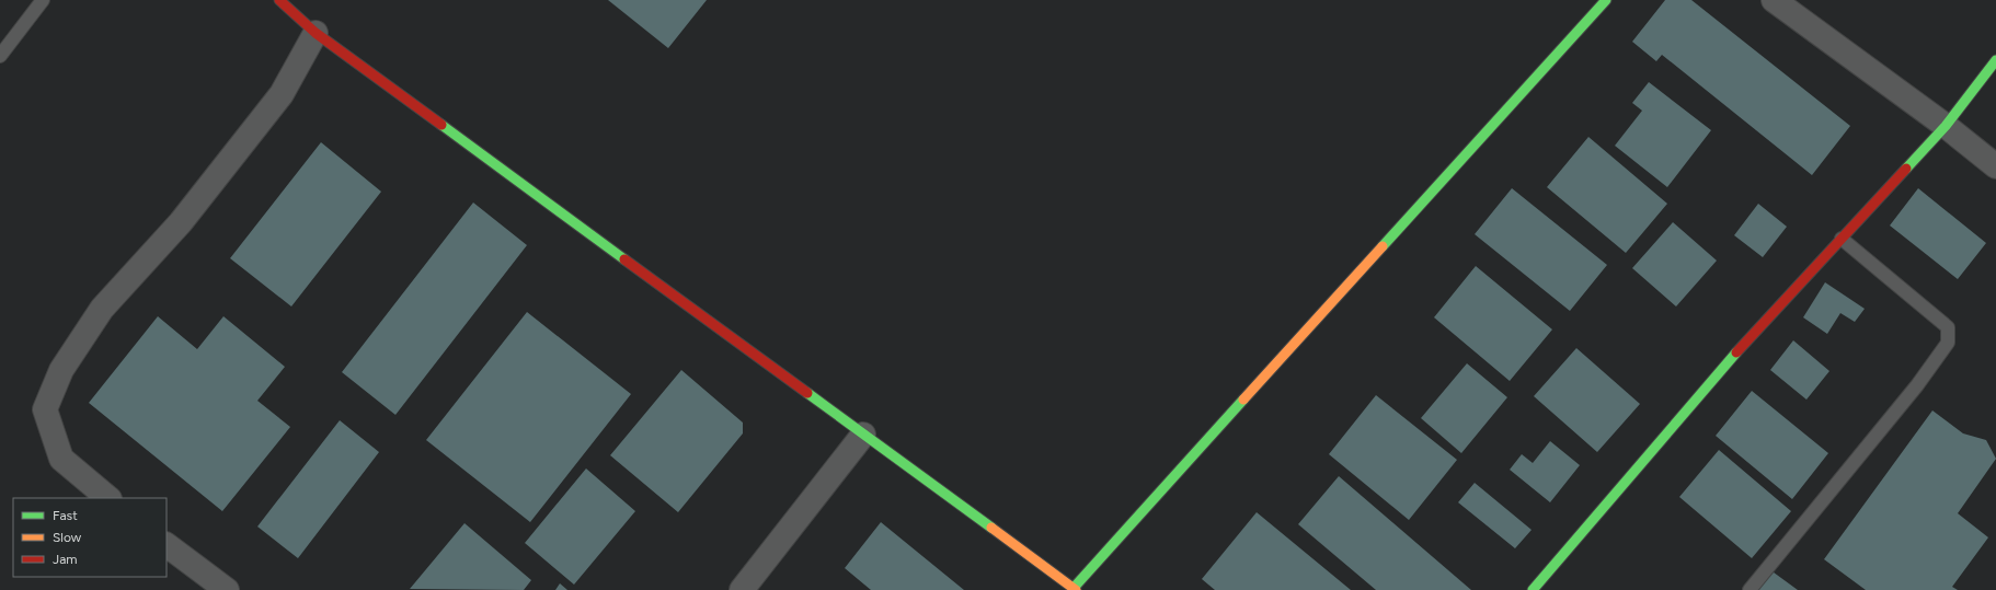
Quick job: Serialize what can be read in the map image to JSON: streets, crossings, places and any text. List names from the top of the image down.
{
  "legend": ["Fast", "Slow", "Jam"]
}
